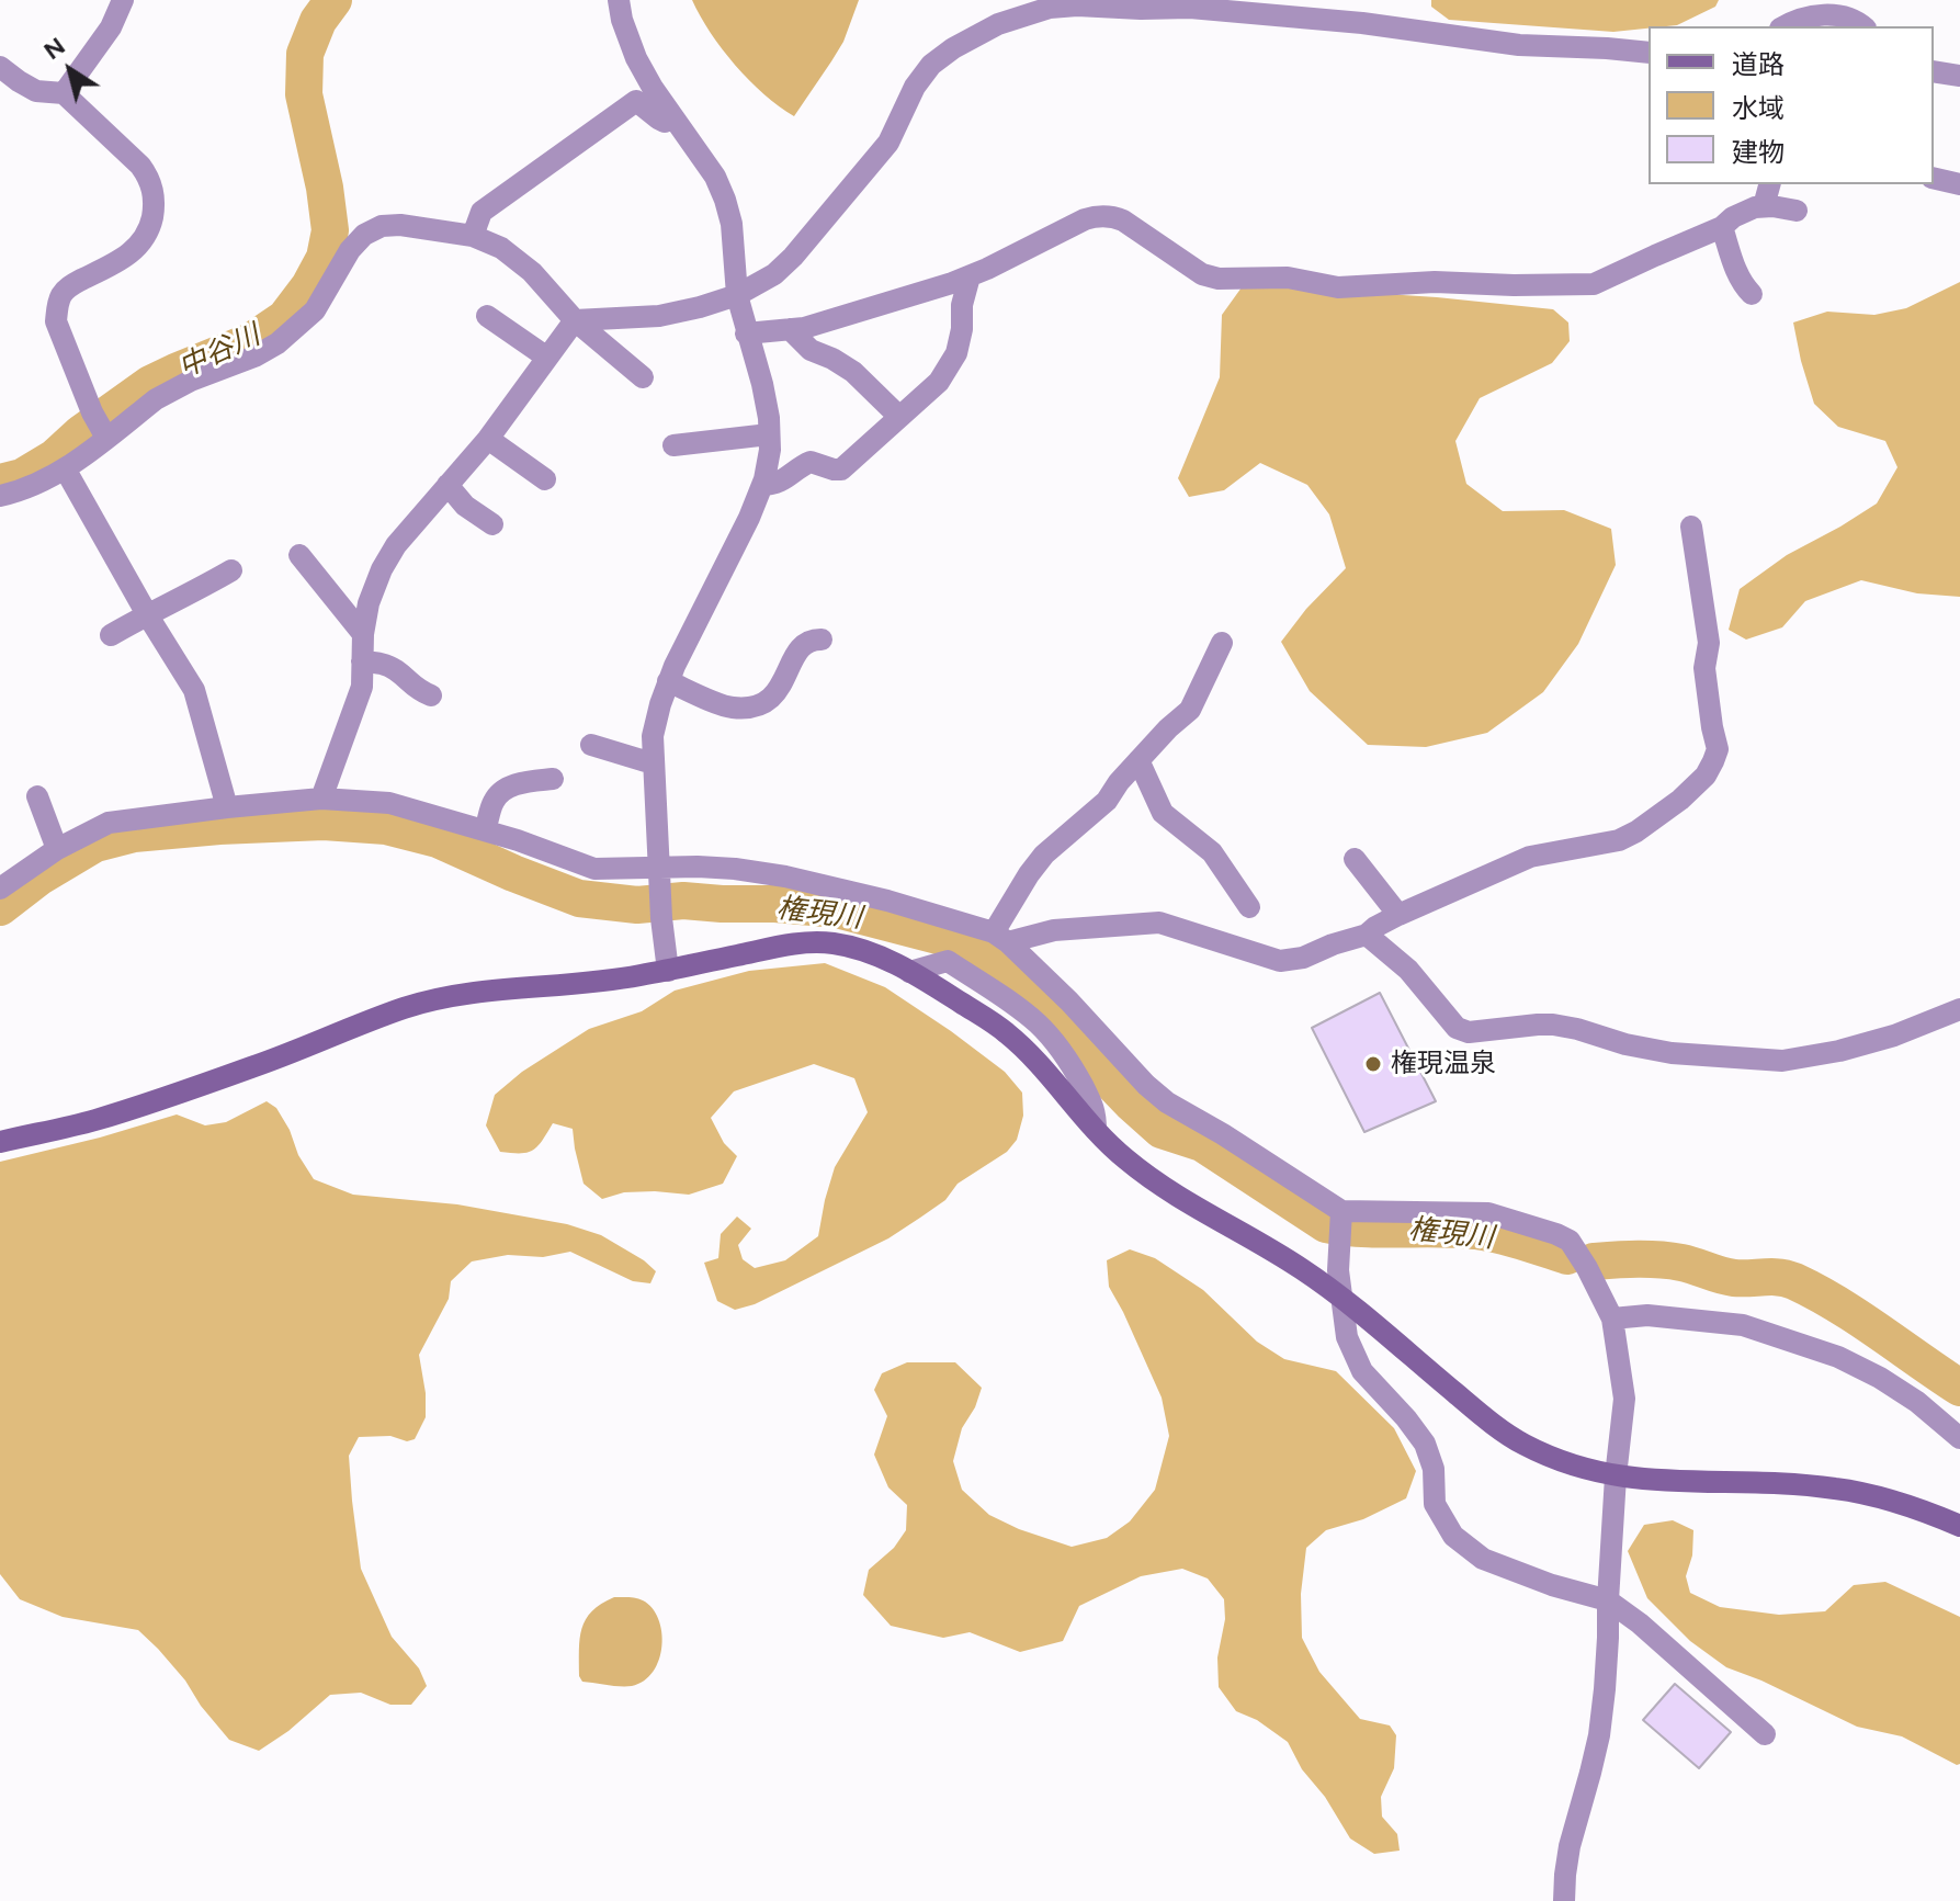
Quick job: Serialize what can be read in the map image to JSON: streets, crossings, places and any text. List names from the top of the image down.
{
  "water": ["中谷川", "権現川"],
  "places": ["権現温泉"],
  "legend": ["道路", "水域", "建物"],
  "north": "top left"
}
